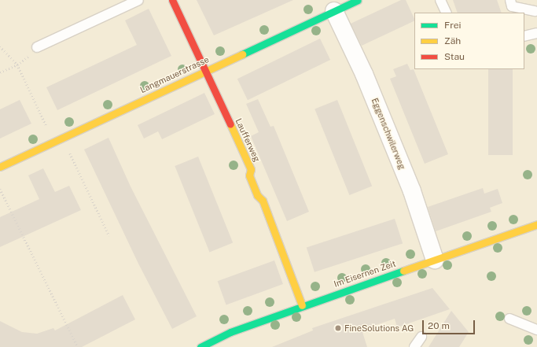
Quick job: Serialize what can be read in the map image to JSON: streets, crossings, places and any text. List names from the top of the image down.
{
  "streets": {
    "street": [
      "Langmauerstrasse",
      "Eggenschwilerweg",
      "Laufferweg",
      "Im Eisernen Zeit"
    ]
  },
  "crossings": [
    ["Langmauerstrasse", "Eggenschwilerweg"],
    ["Langmauerstrasse", "Laufferweg"],
    ["Eggenschwilerweg", "Im Eisernen Zeit"],
    ["Laufferweg", "Im Eisernen Zeit"]
  ],
  "places": ["FineSolutions AG"],
  "legend": ["Frei", "Zäh", "Stau"],
  "scale_bar": "20 m"
}
